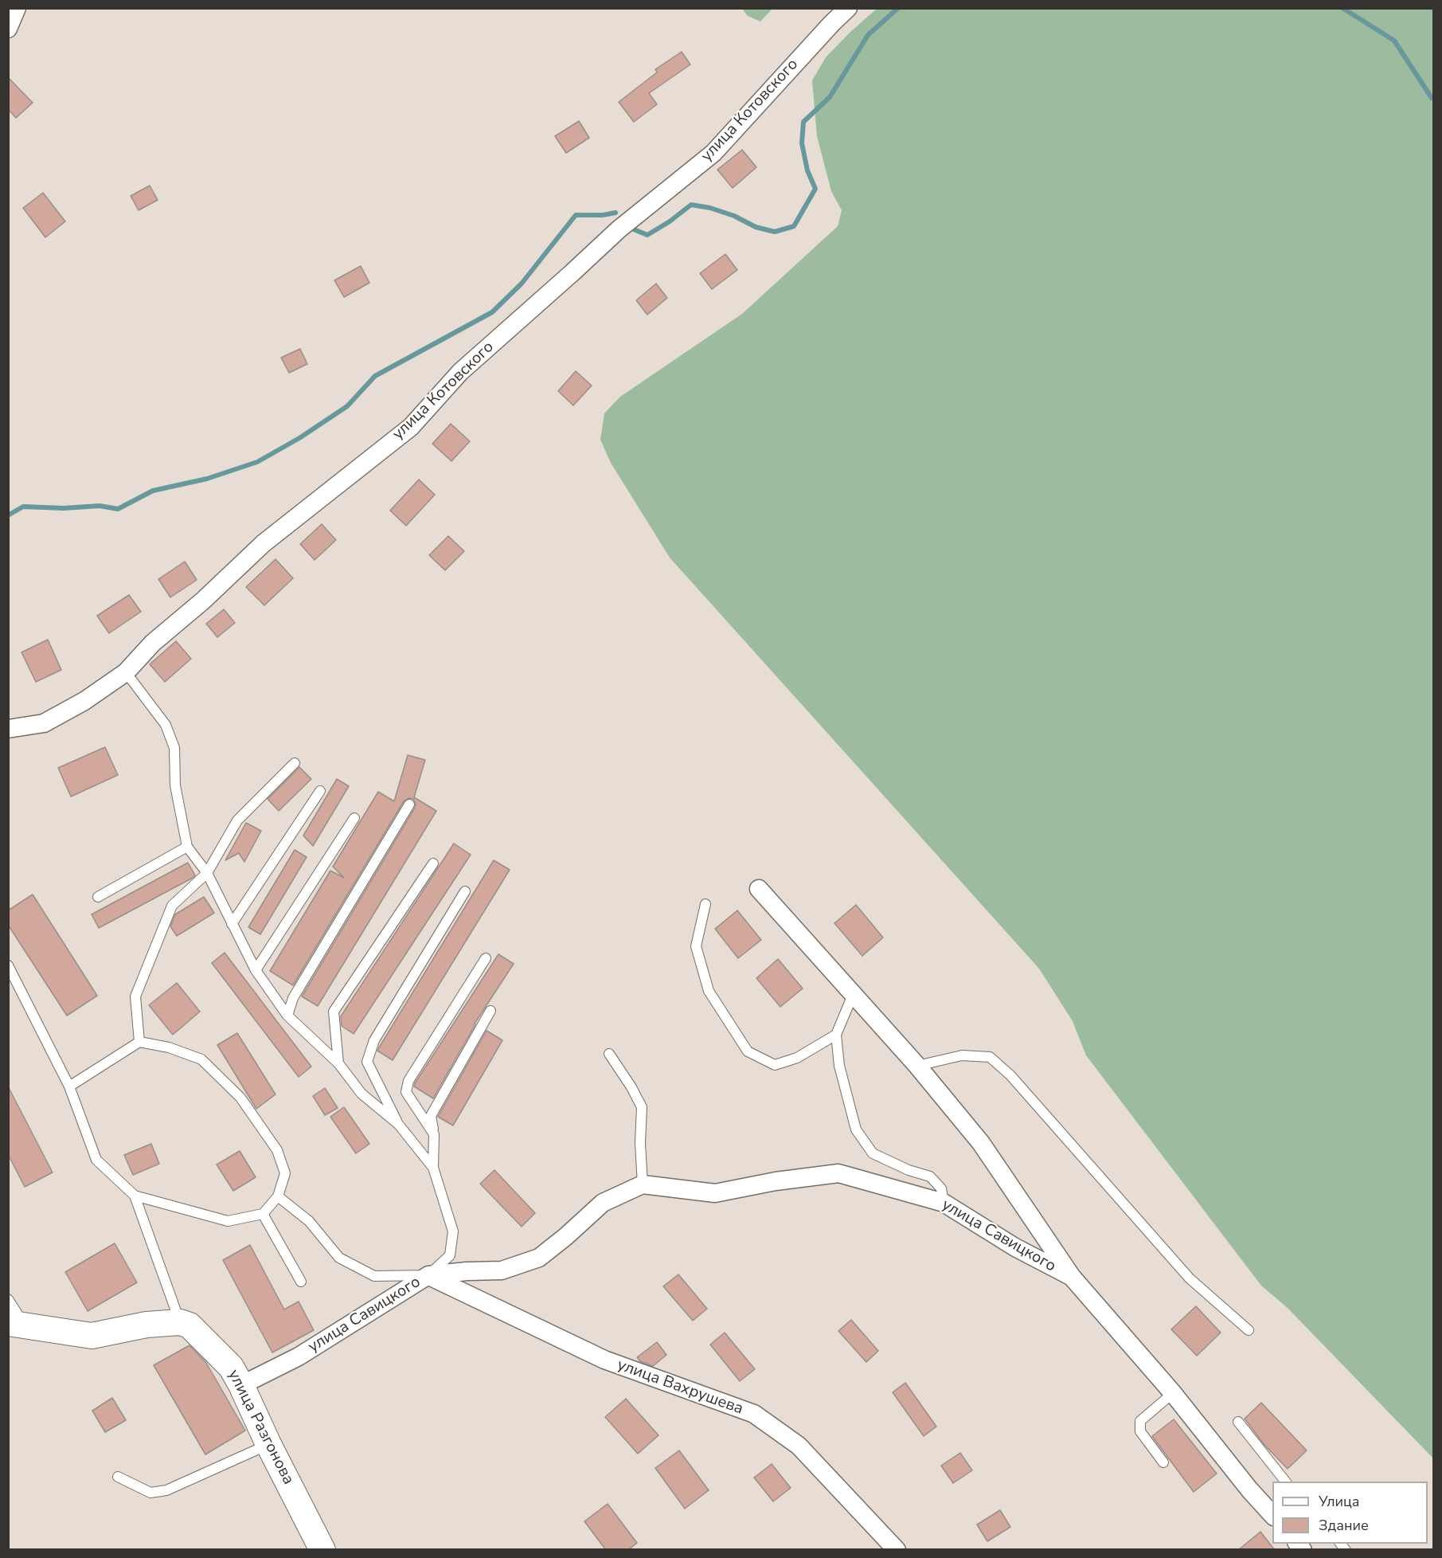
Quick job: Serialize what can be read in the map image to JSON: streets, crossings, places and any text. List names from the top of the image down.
{
  "streets": {
    "street": [
      "улица Котовского",
      "улица Савицкого",
      "улица Вахрушева",
      "улица Разгонова"
    ]
  },
  "crossings": [
    ["улица Савицкого", "улица Вахрушева"],
    ["улица Савицкого", "улица Разгонова"]
  ],
  "legend": ["Улица", "Здание"]
}
